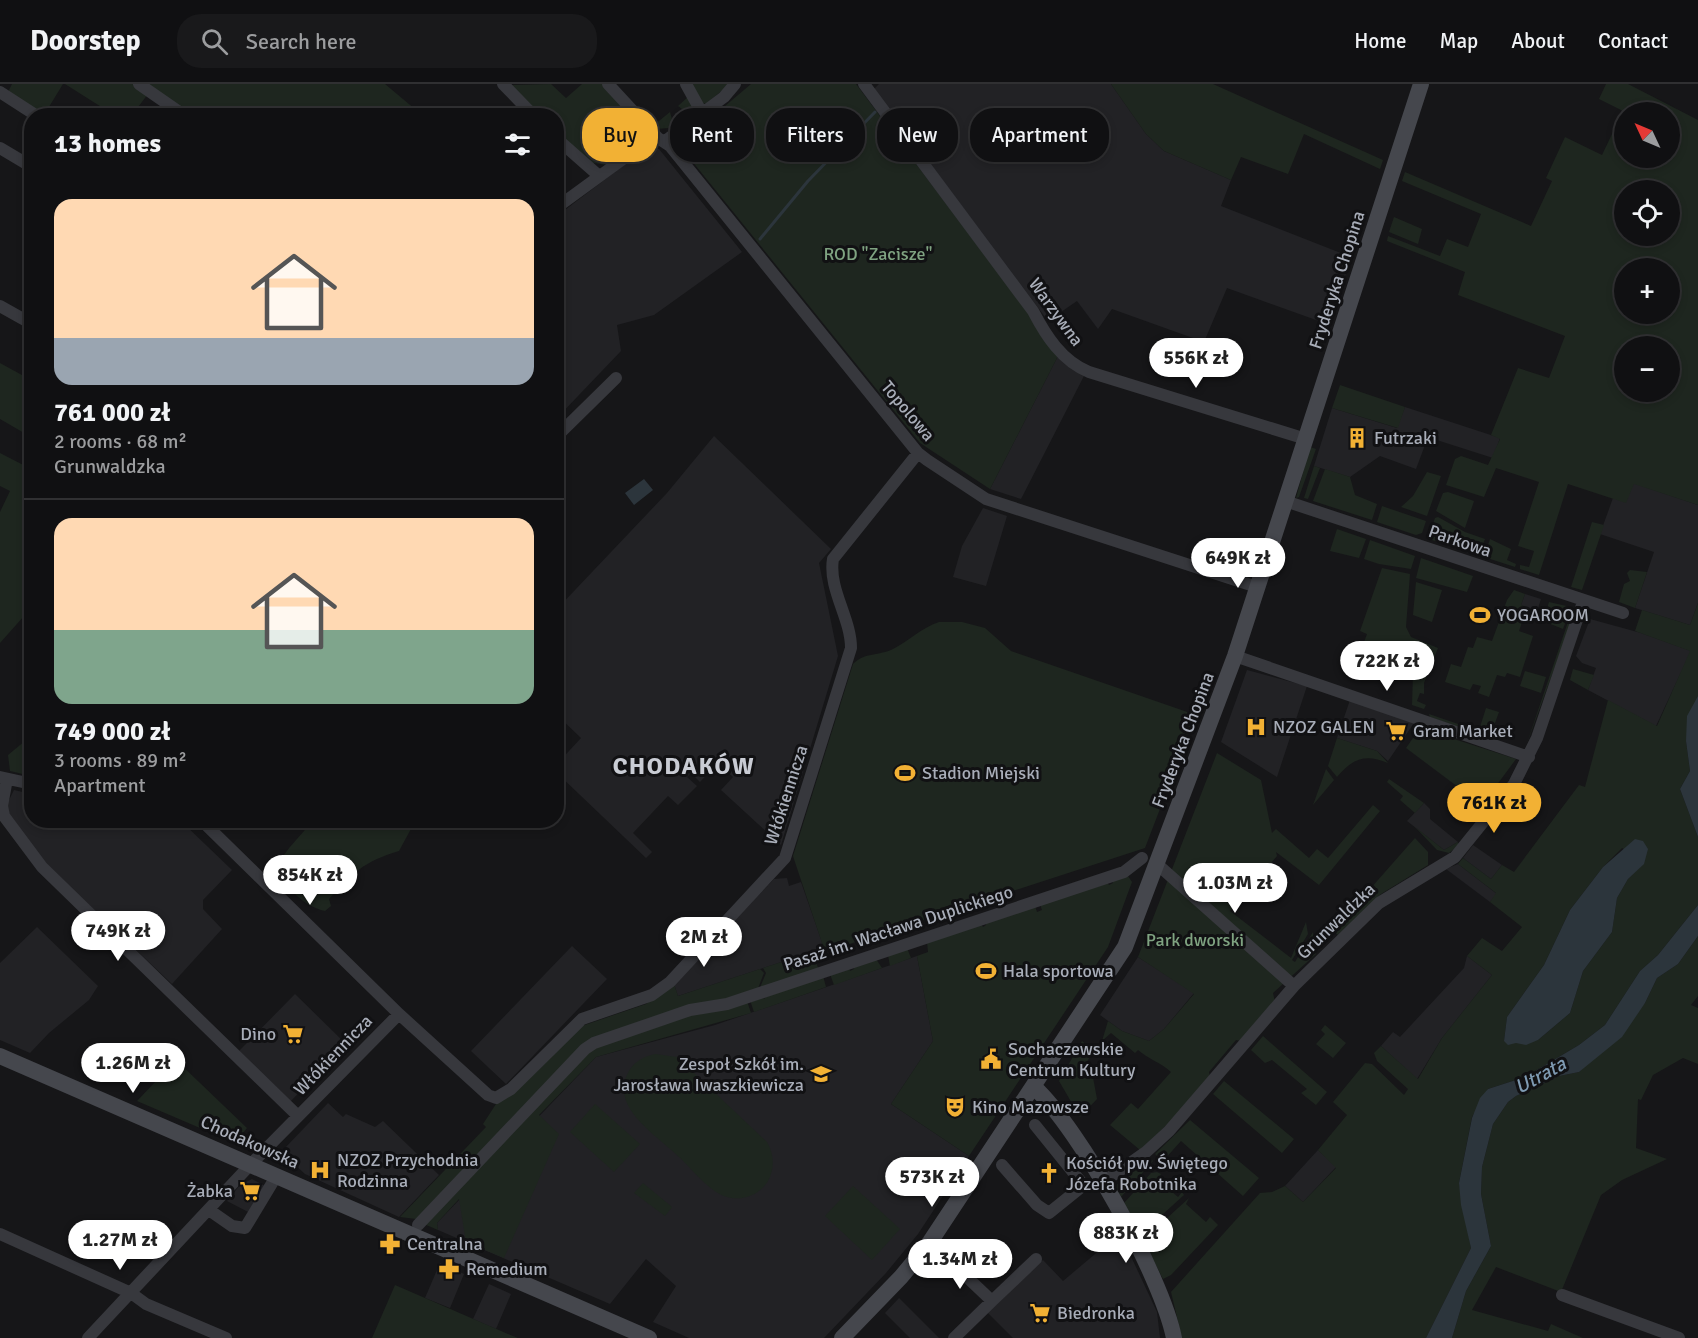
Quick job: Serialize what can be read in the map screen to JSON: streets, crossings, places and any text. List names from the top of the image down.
{
  "streets": {
    "main road": ["Fryderyka Chopina", "Chodakowska"],
    "street": [
      "Warzywna",
      "Topolowa",
      "Parkowa",
      "Włókiennicza",
      "Grunwaldzka",
      "Pasaż im. Wacława Duplickiego"
    ]
  },
  "crossings": [
    ["Fryderyka Chopina", "Warzywna"],
    ["Fryderyka Chopina", "Topolowa"],
    ["Fryderyka Chopina", "Parkowa"],
    ["Fryderyka Chopina", "Pasaż im. Wacława Duplickiego"],
    ["Topolowa", "Włókiennicza"],
    ["Parkowa", "Grunwaldzka"],
    ["Włókiennicza", "Chodakowska"]
  ],
  "districts": ["CHODAKÓW"],
  "water": ["Utrata"],
  "parks": ["ROD \"Zacisze\"", "Park dworski"],
  "places": {
    "building": ["Futrzaki"],
    "sports": ["YOGAROOM", "Stadion Miejski", "Hala sportowa"],
    "hospital": ["NZOZ GALEN", "NZOZ Przychodnia Rodzinna"],
    "supermarket": [
      "Gram Market",
      "Dino",
      "Żabka",
      "Biedronka"
    ],
    "public building": ["Sochaczewskie Centrum Kultury"],
    "school or university": ["Zespoł Szkół im. Jarosława Iwaszkiewicza"],
    "theatre": ["Kino Mazowsze"],
    "church": ["Kościół pw. Świętego Józefa Robotnika"],
    "pharmacy": ["Centralna", "Remedium"]
  },
  "north": "top left",
  "page": {
    "header": "Doorstep",
    "search": "Search here",
    "nav": [
      "Home",
      "Map",
      "About",
      "Contact"
    ],
    "map_buttons": ["+", "−"],
    "chip": [
      "Buy",
      "Rent",
      "Filters",
      "New",
      "Apartment"
    ],
    "heading": "13 homes",
    "list": [
      {
        "name": "761 000 zł",
        "note": "2 rooms · 68 m² · Grunwaldzka"
      },
      {
        "name": "749 000 zł",
        "note": "3 rooms · 89 m² · Apartment"
      }
    ],
    "price": [
      "556K zł",
      "649K zł",
      "722K zł",
      "761K zł",
      "854K zł",
      "1.03M zł",
      "749K zł",
      "2M zł",
      "1.26M zł",
      "573K zł",
      "883K zł",
      "1.27M zł",
      "1.34M zł"
    ]
  }
}
